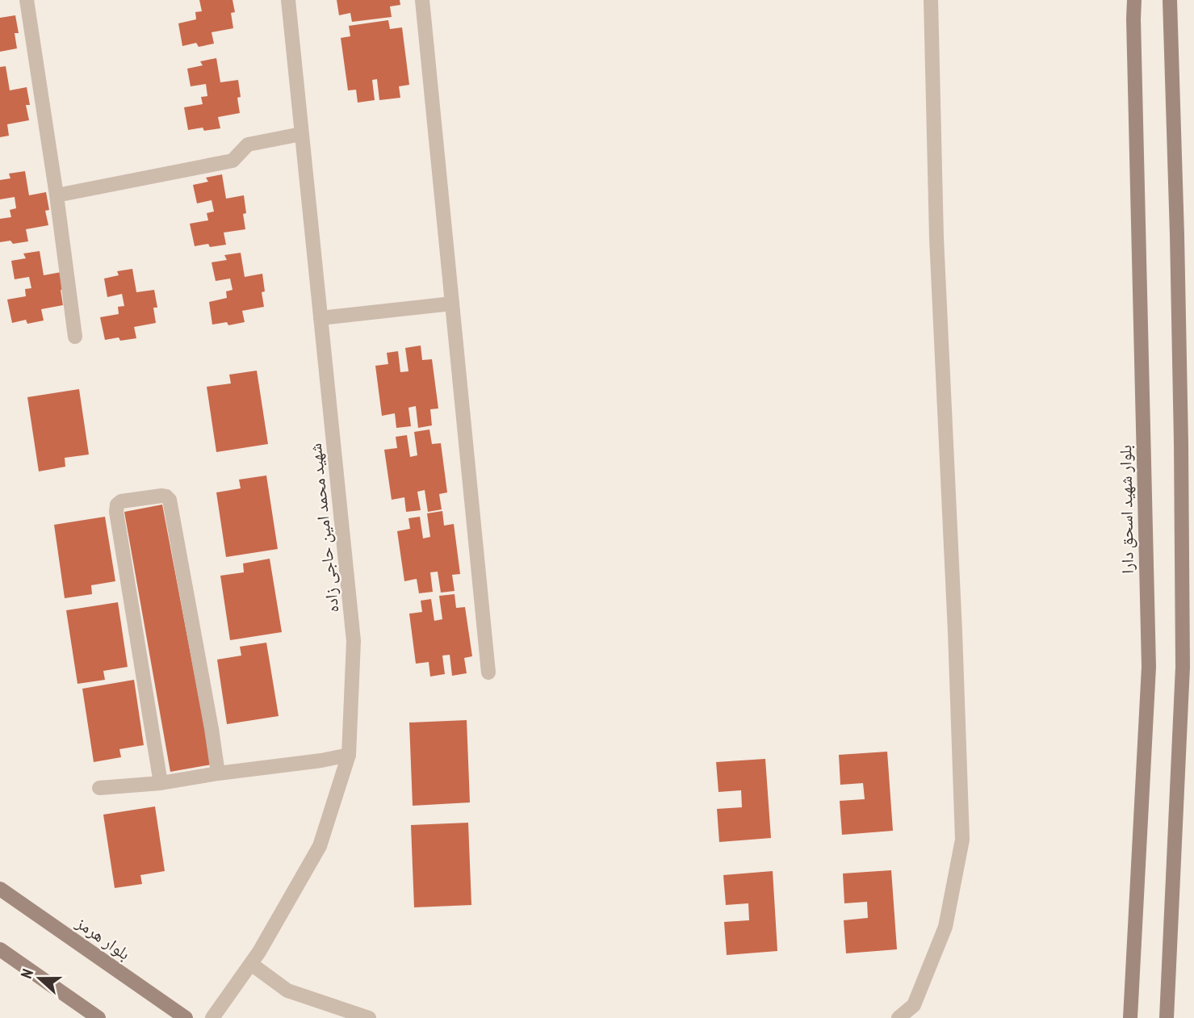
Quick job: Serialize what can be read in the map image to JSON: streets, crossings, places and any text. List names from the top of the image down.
{
  "streets": {
    "main road": ["بلوار شهید اسحق دارا", "بلوار هرمز"],
    "street": ["شهید محمد امین حاجی زاده"]
  },
  "north": "left"
}
